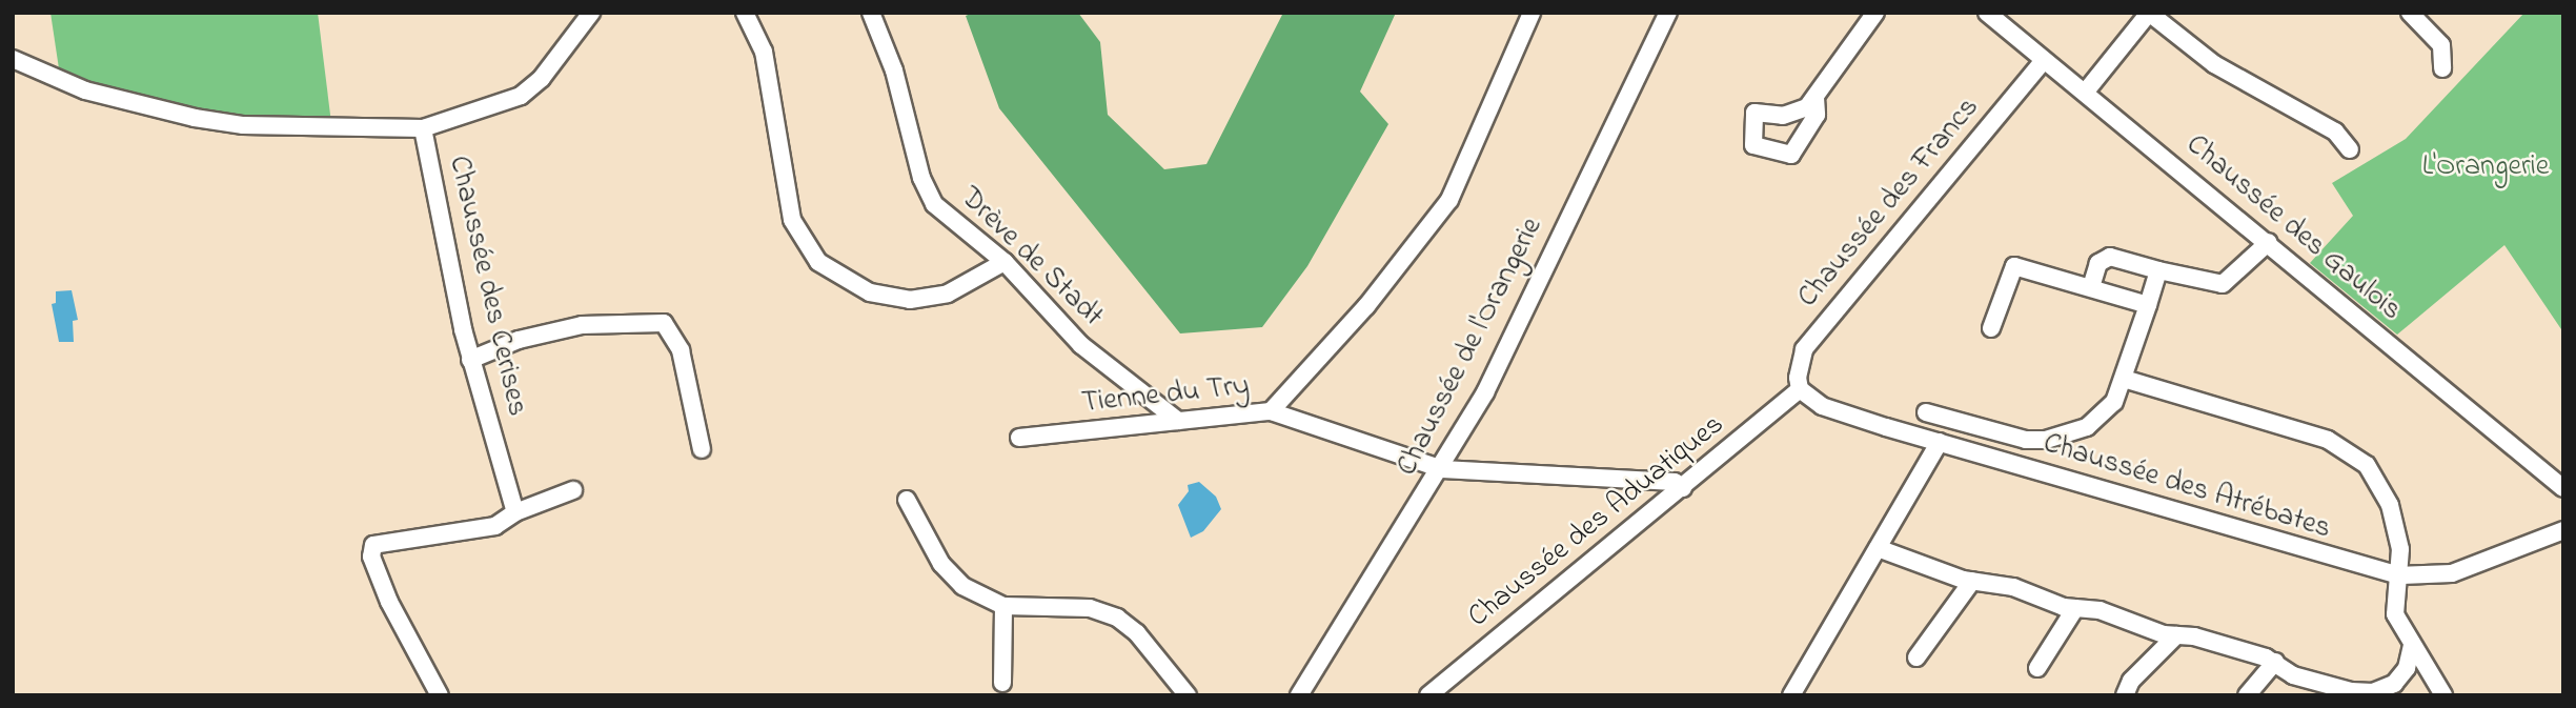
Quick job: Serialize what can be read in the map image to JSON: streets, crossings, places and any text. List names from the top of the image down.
{
  "streets": {
    "street": [
      "Chaussée des Francs",
      "Chaussée des Gaulois",
      "Drève de Stadt",
      "Chaussée des Cerises",
      "Chaussée de l'Orangerie",
      "Tienne du Try",
      "Chaussée des Atrébates",
      "Chaussée des Aduatiques"
    ]
  },
  "crossings": [
    ["Chaussée des Francs", "Chaussée des Gaulois"],
    ["Chaussée des Francs", "Chaussée des Atrébates"],
    ["Chaussée des Francs", "Chaussée des Aduatiques"],
    ["Drève de Stadt", "Tienne du Try"],
    ["Chaussée de l'Orangerie", "Tienne du Try"],
    ["Tienne du Try", "Chaussée des Aduatiques"],
    ["Chaussée des Atrébates", "Chaussée des Aduatiques"]
  ],
  "parks": ["L'Orangerie"]
}
